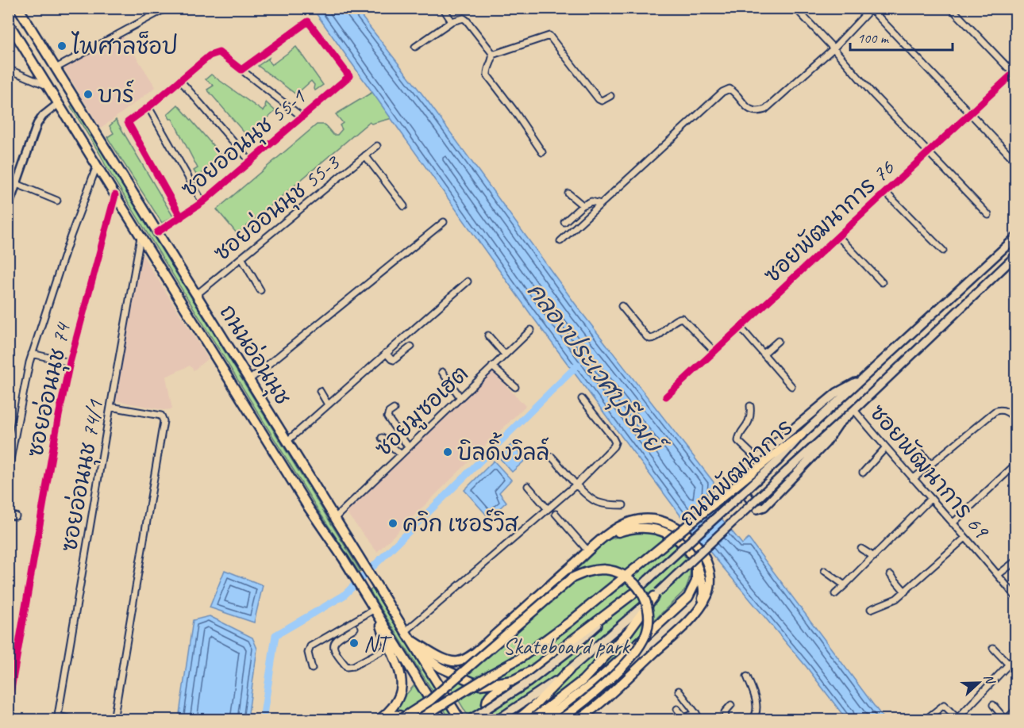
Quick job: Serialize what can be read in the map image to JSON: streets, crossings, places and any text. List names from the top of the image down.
{
  "streets": {
    "main road": ["ถนนอ่อนนุช", "ถนนพัฒนาการ"],
    "street": [
      "ซอยอ่อนนุช 55-1",
      "ซอยอ่อนนุช 55-3",
      "ซอยพัฒนาการ 76",
      "ซอยอ่อนนุช 74",
      "ซอยมูซอเฮต",
      "ซอยพัฒนาการ 69",
      "ซอยอ่อนนุช 74/1"
    ]
  },
  "crossings": [
    ["ซอยอ่อนนุช 55-1", "ถนนอ่อนนุช"],
    ["ซอยอ่อนนุช 55-3", "ถนนอ่อนนุช"],
    ["ถนนอ่อนนุช", "ซอยอ่อนนุช 74"],
    ["ถนนอ่อนนุช", "ซอยมูซอเฮต"],
    ["ถนนอ่อนนุช", "ซอยอ่อนนุช 74/1"],
    ["ซอยพัฒนาการ 69", "ถนนพัฒนาการ"]
  ],
  "water": ["คลองประเวศบุรีรมย์"],
  "parks": ["Skateboard park"],
  "places": [
    "ไพศาลช็อป",
    "บาร์",
    "บิลดิ้งวิลล์",
    "ควิก เซอร์วิส",
    "NT"
  ],
  "scale_bar": "100 m",
  "north": "right"
}
